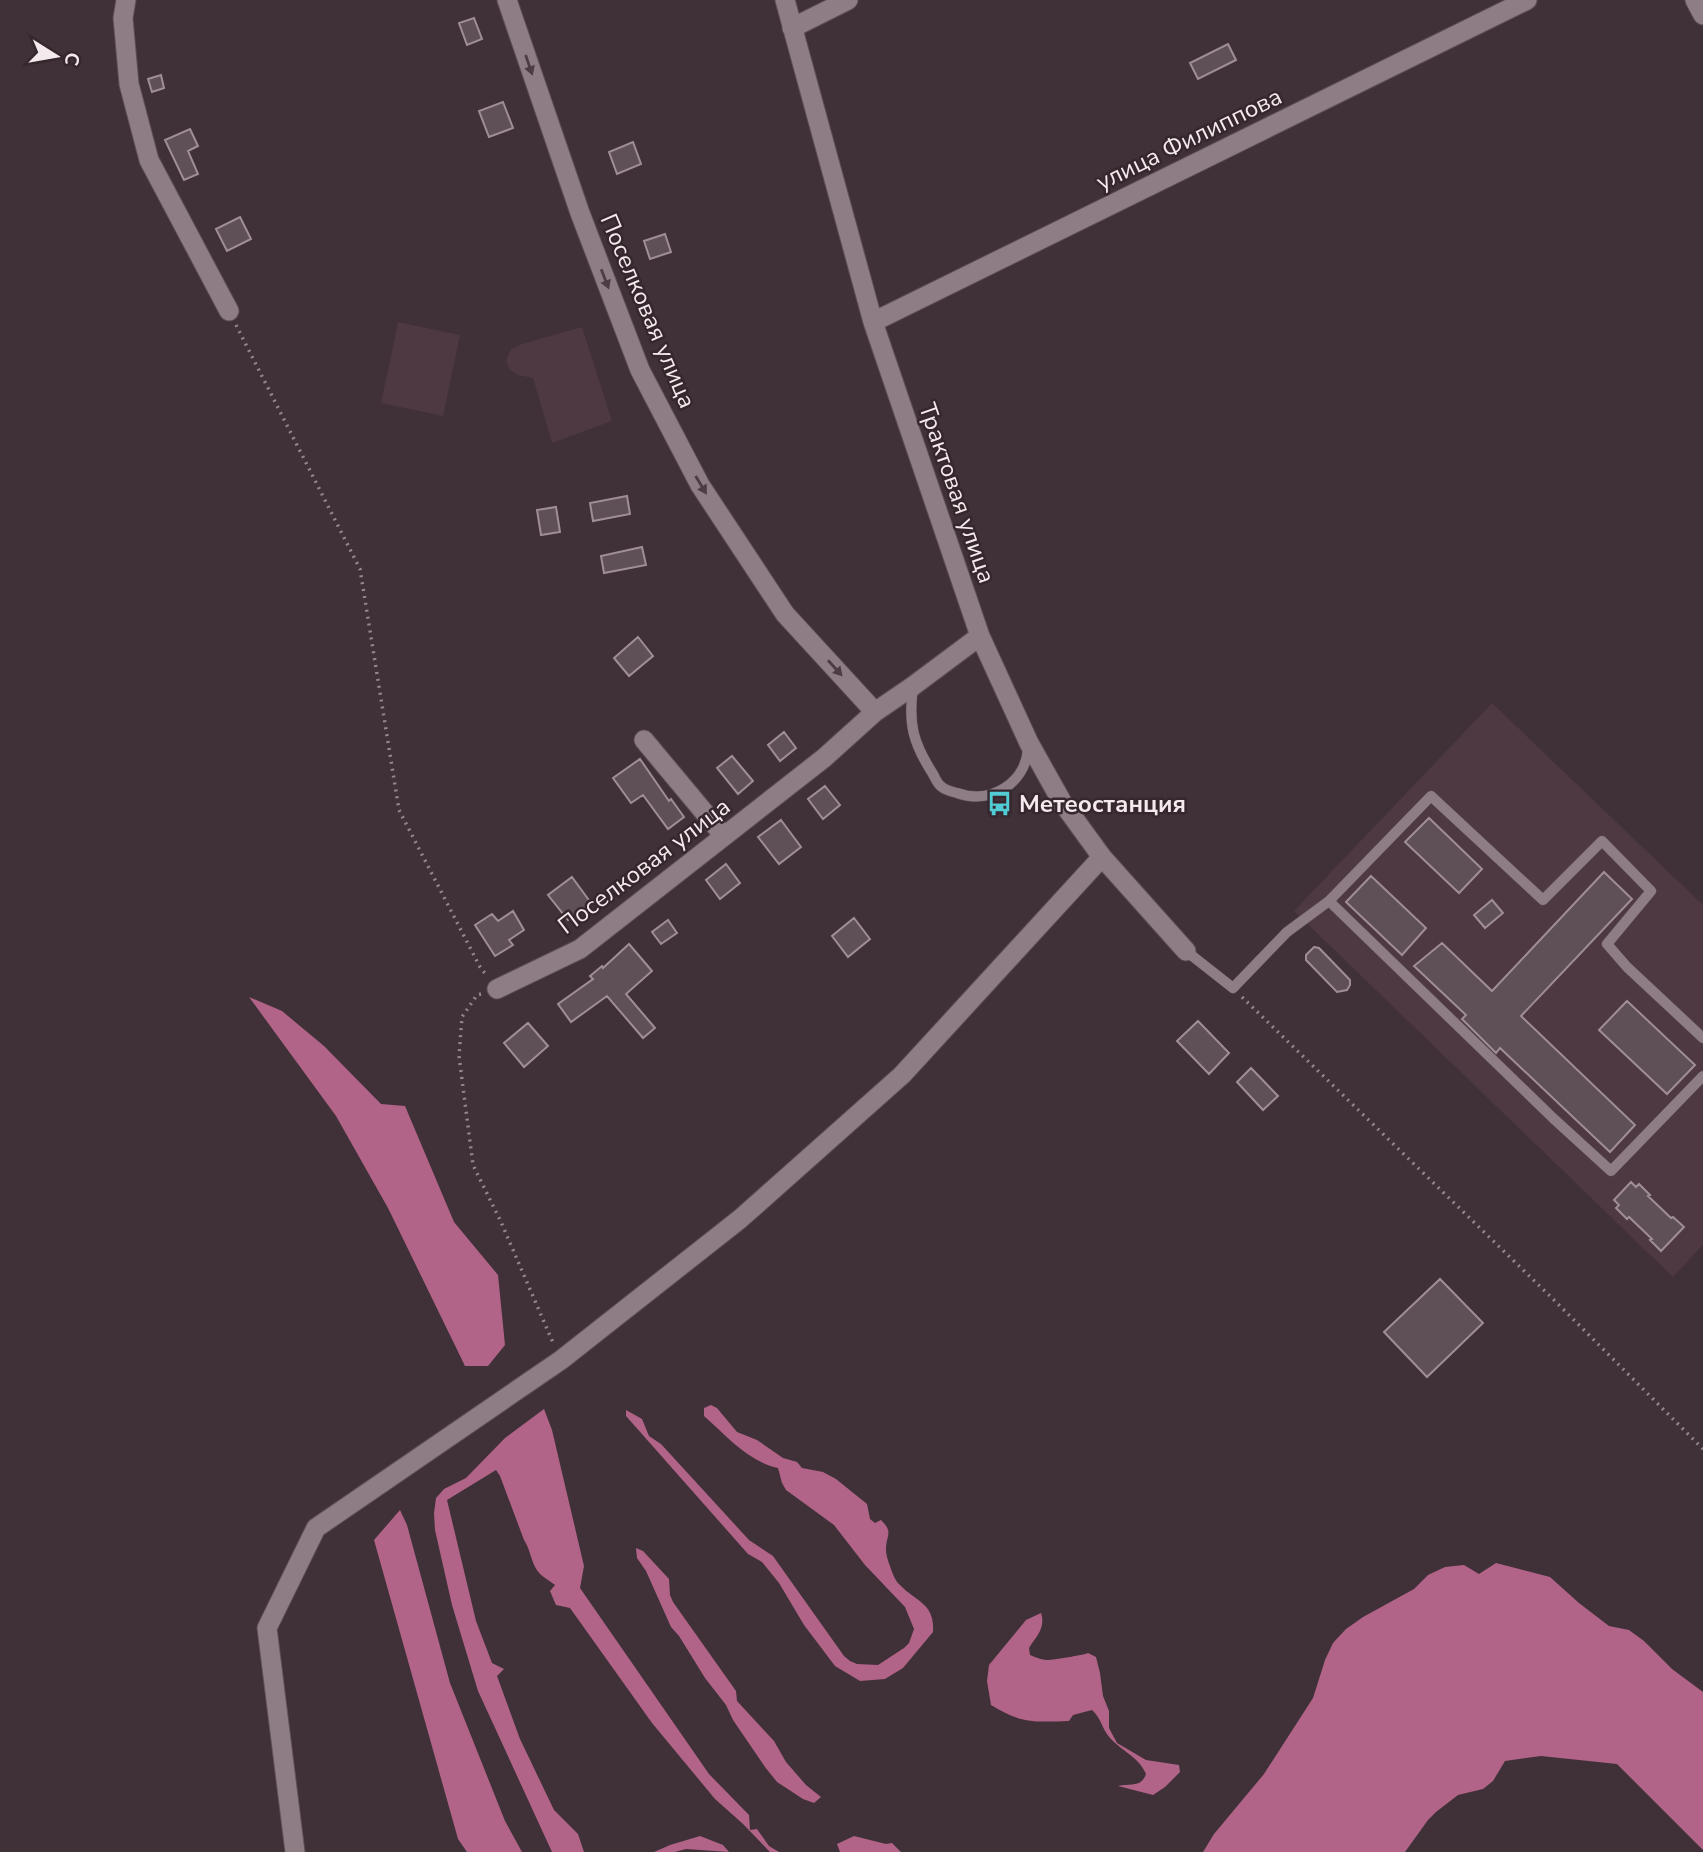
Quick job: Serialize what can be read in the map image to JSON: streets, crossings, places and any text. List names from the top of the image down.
{
  "streets": {
    "street": ["улица Филиппова", "Поселковая улица", "Трактовая улица"]
  },
  "crossings": [
    ["улица Филиппова", "Трактовая улица"],
    ["Поселковая улица", "Трактовая улица"]
  ],
  "one_way": ["Поселковая улица"],
  "places": {
    "bus stop": ["Метеостанция"]
  },
  "north": "right"
}
